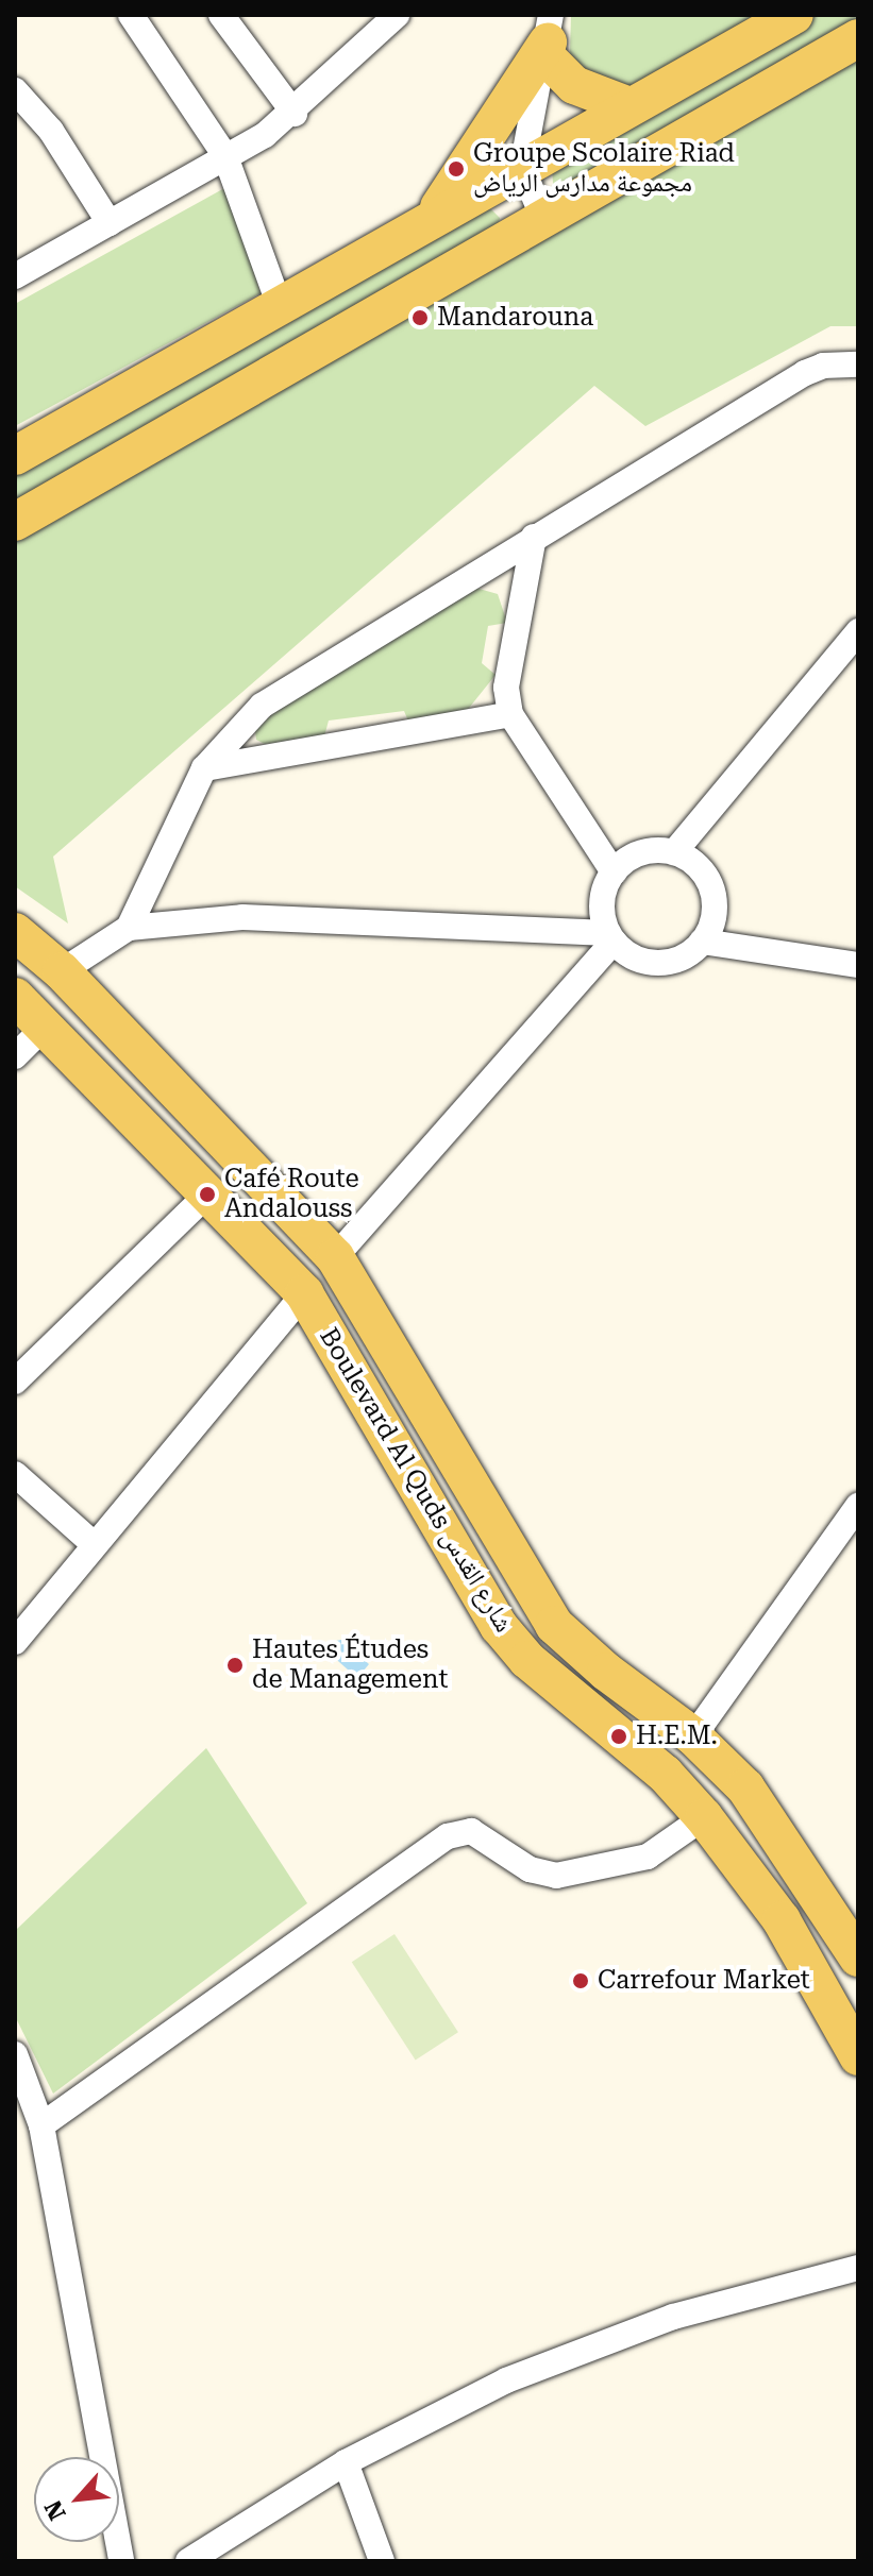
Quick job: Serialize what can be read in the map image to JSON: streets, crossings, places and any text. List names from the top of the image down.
{
  "streets": {
    "main road": ["Boulevard Al Quds شارع القدس"]
  },
  "places": [
    "Groupe Scolaire Riad مجموعة مدارس الرياض",
    "Mandarouna",
    "Café Route Andalouss",
    "Hautes Études de Management",
    "H.E.M.",
    "Carrefour Market"
  ],
  "north": "bottom left"
}
